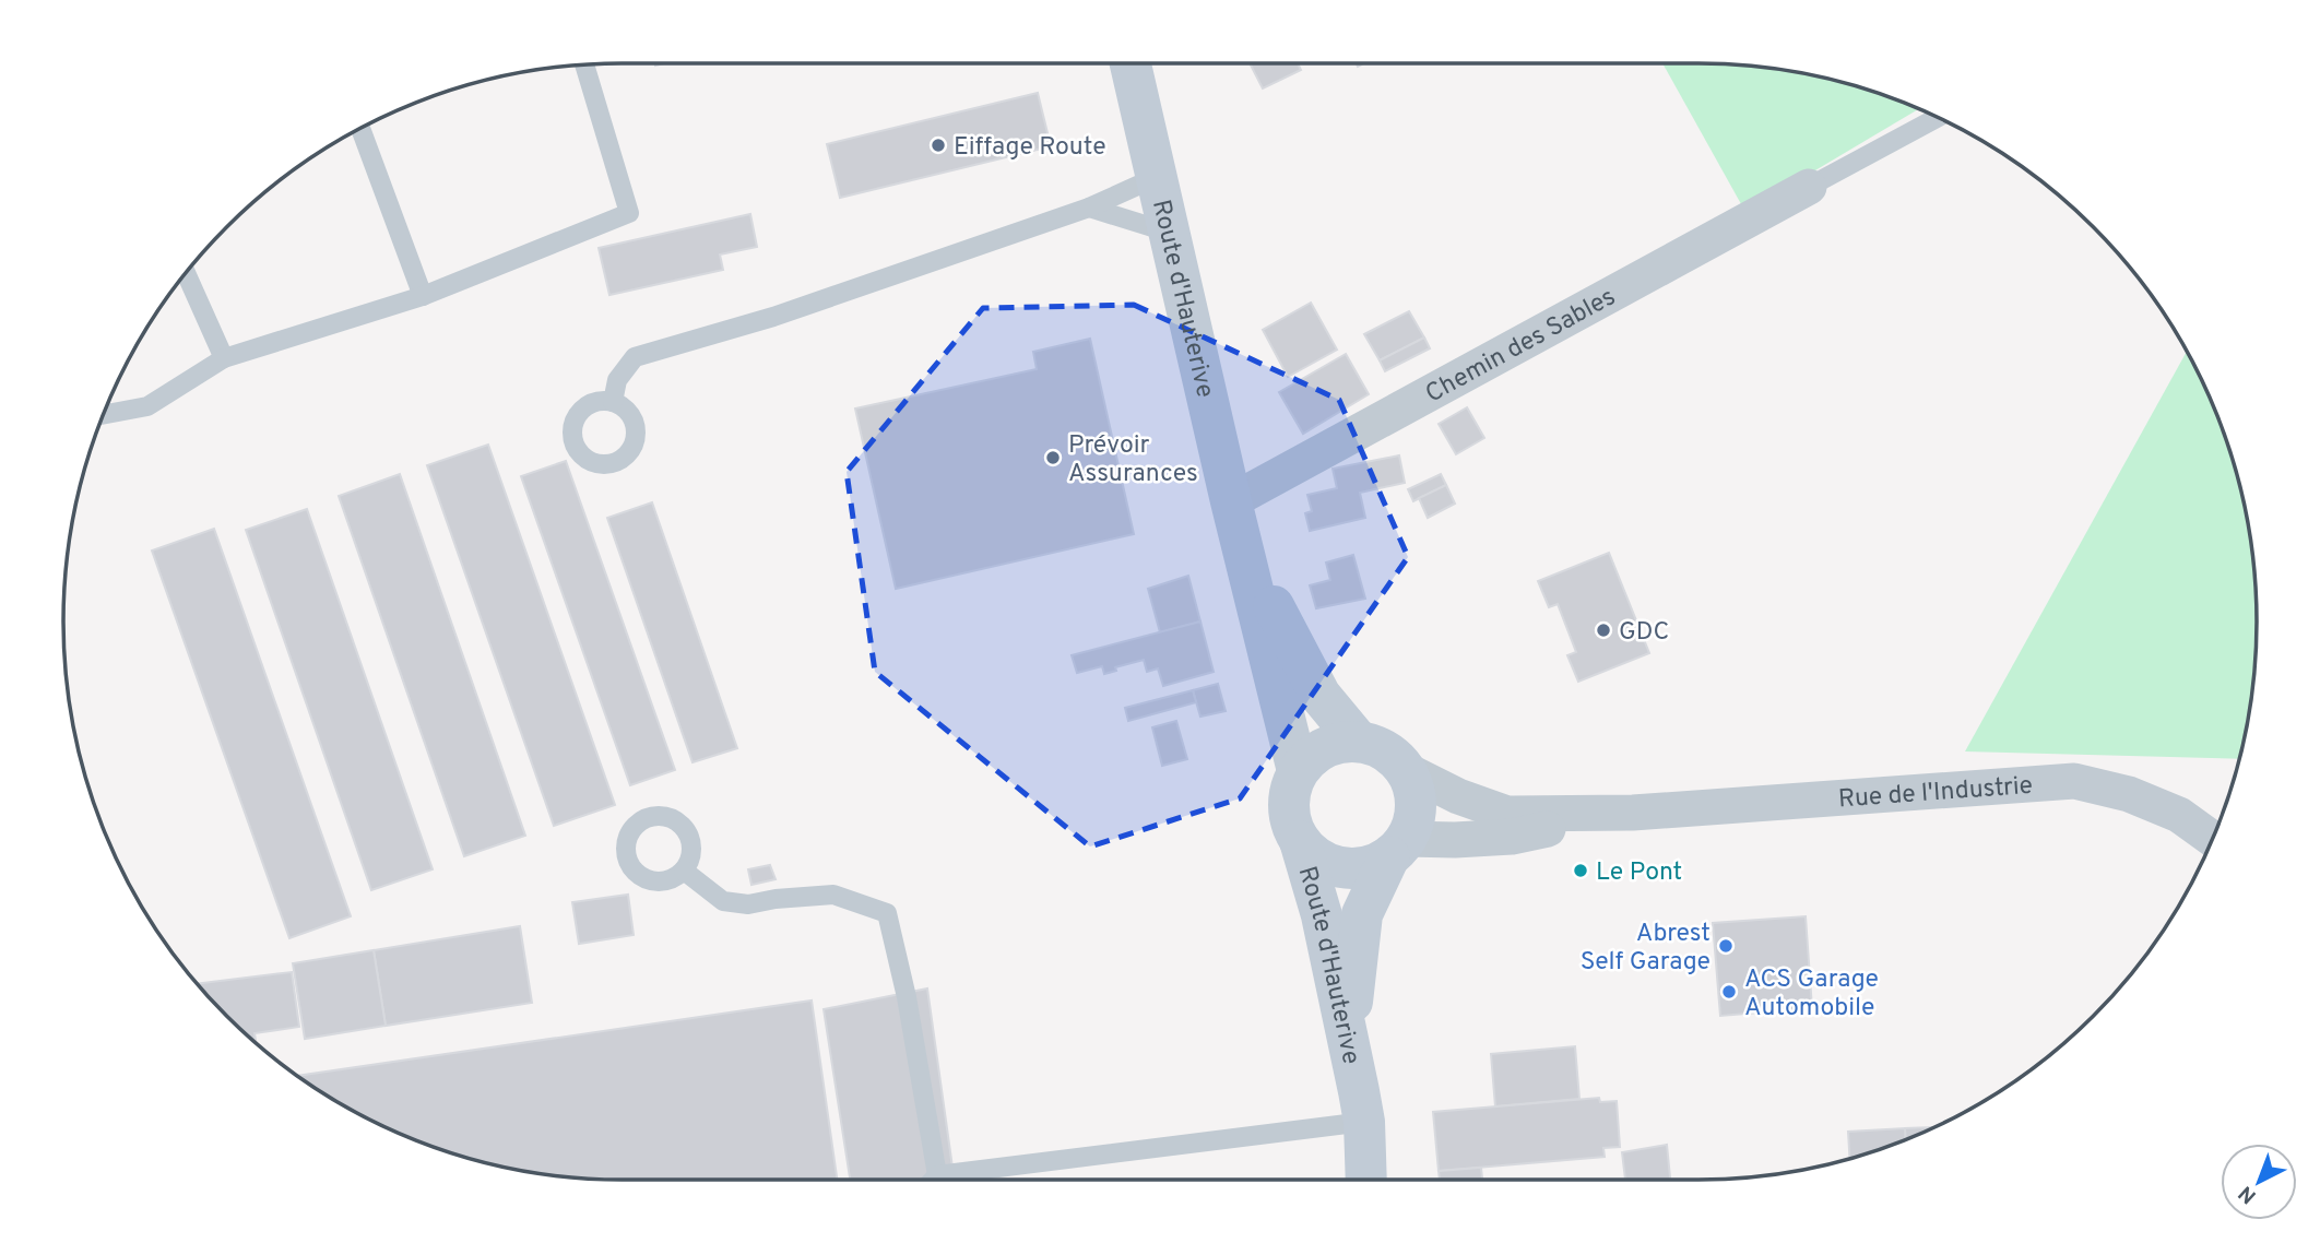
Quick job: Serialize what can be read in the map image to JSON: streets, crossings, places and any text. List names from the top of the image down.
{
  "streets": {
    "main road": ["Route d'Hauterive"],
    "street": ["Chemin des Sables", "Rue de l'Industrie"]
  },
  "crossings": [
    ["Route d'Hauterive", "Chemin des Sables"],
    ["Route d'Hauterive", "Rue de l'Industrie"]
  ],
  "places": [
    "Eiffage Route",
    "Prévoir Assurances",
    "GDC",
    "Le Pont",
    "Abrest Self Garage",
    "ACS Garage Automobile"
  ],
  "north": "bottom left"
}
